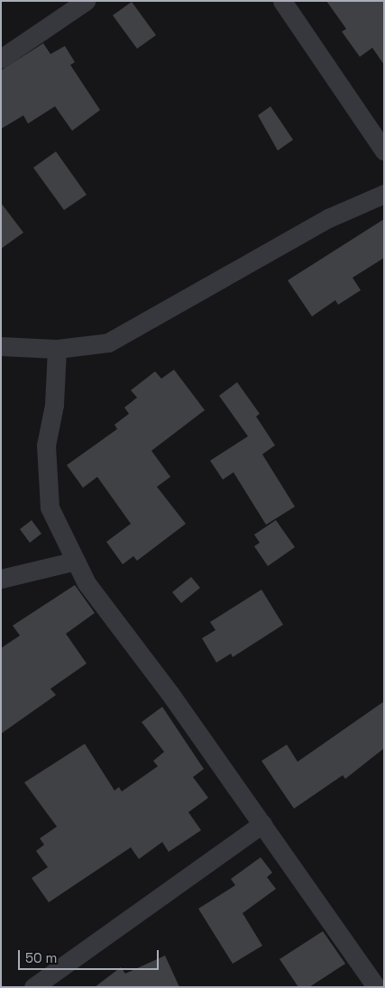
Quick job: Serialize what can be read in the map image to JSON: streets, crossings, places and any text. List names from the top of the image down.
{
  "scale_bar": "50 m"
}
